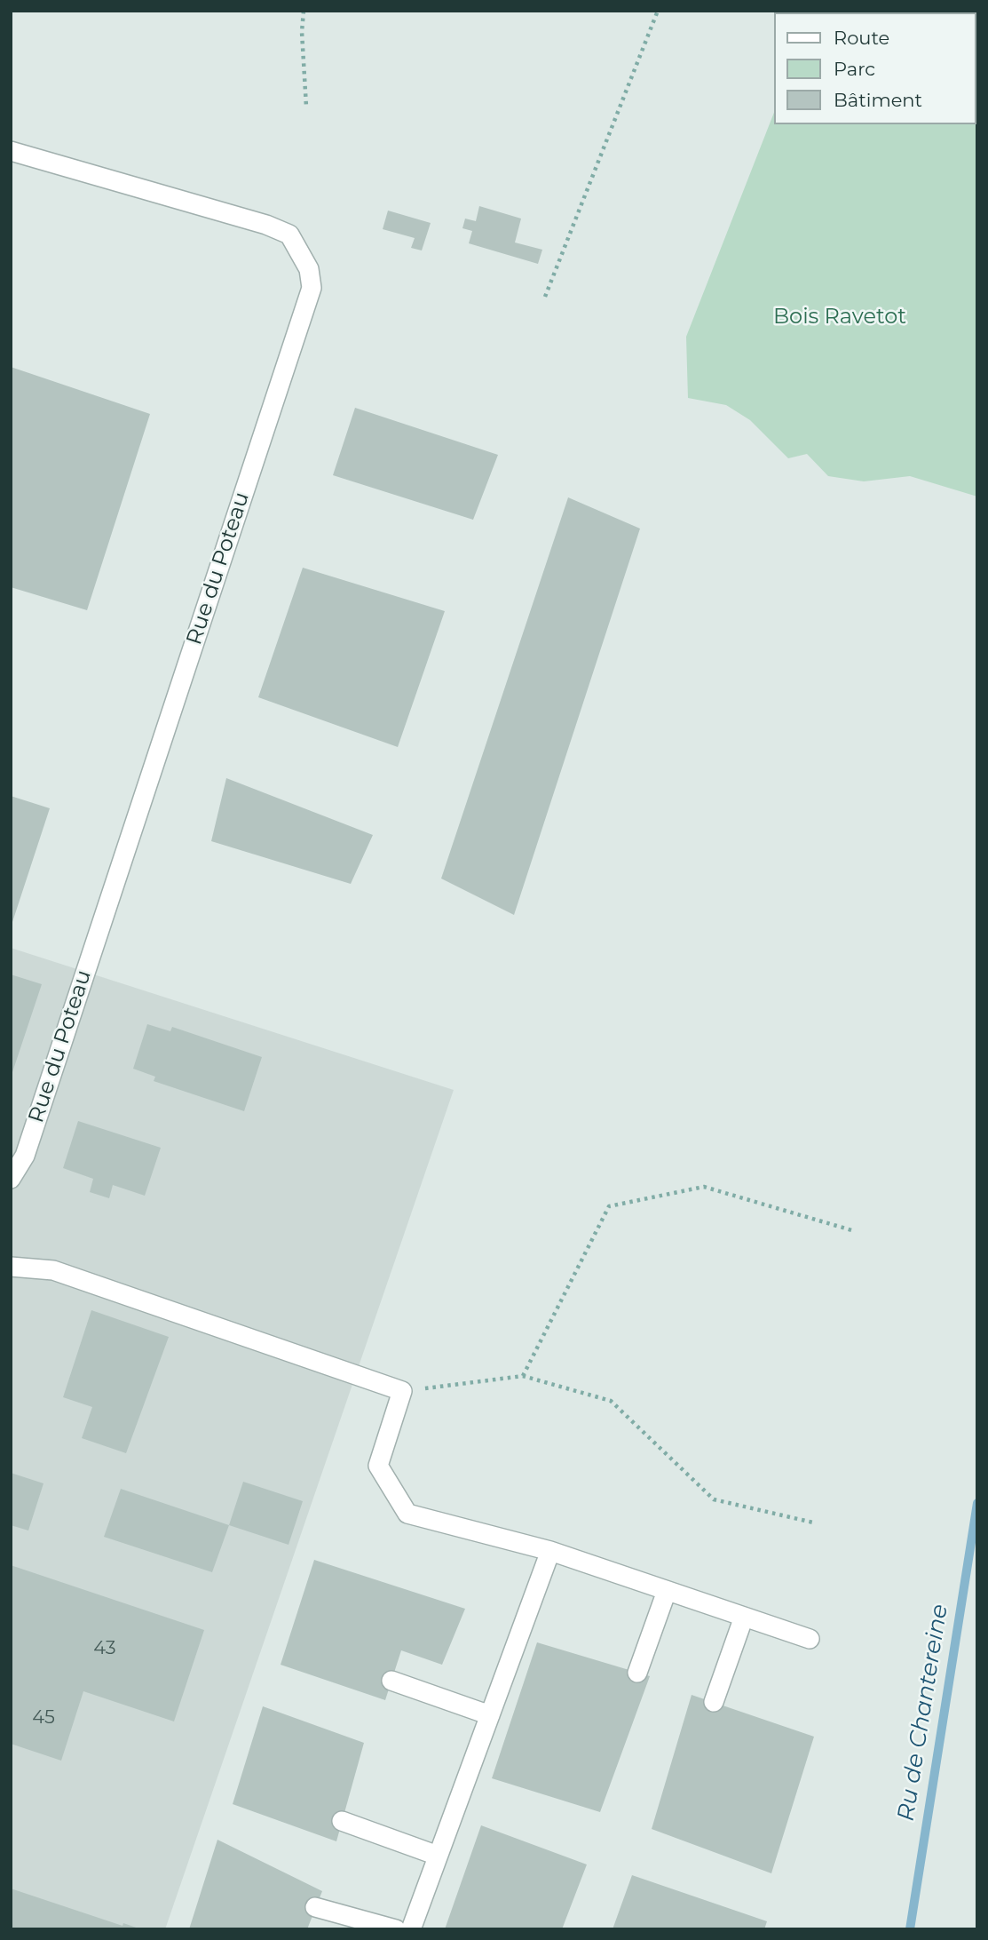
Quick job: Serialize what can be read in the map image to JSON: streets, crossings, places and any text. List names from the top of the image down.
{
  "streets": {
    "street": ["Rue du Poteau"]
  },
  "water": ["Ru de Chantereine"],
  "parks": ["Bois Ravetot"],
  "house_numbers": ["43", "45"],
  "legend": ["Route", "Parc", "Bâtiment"]
}
